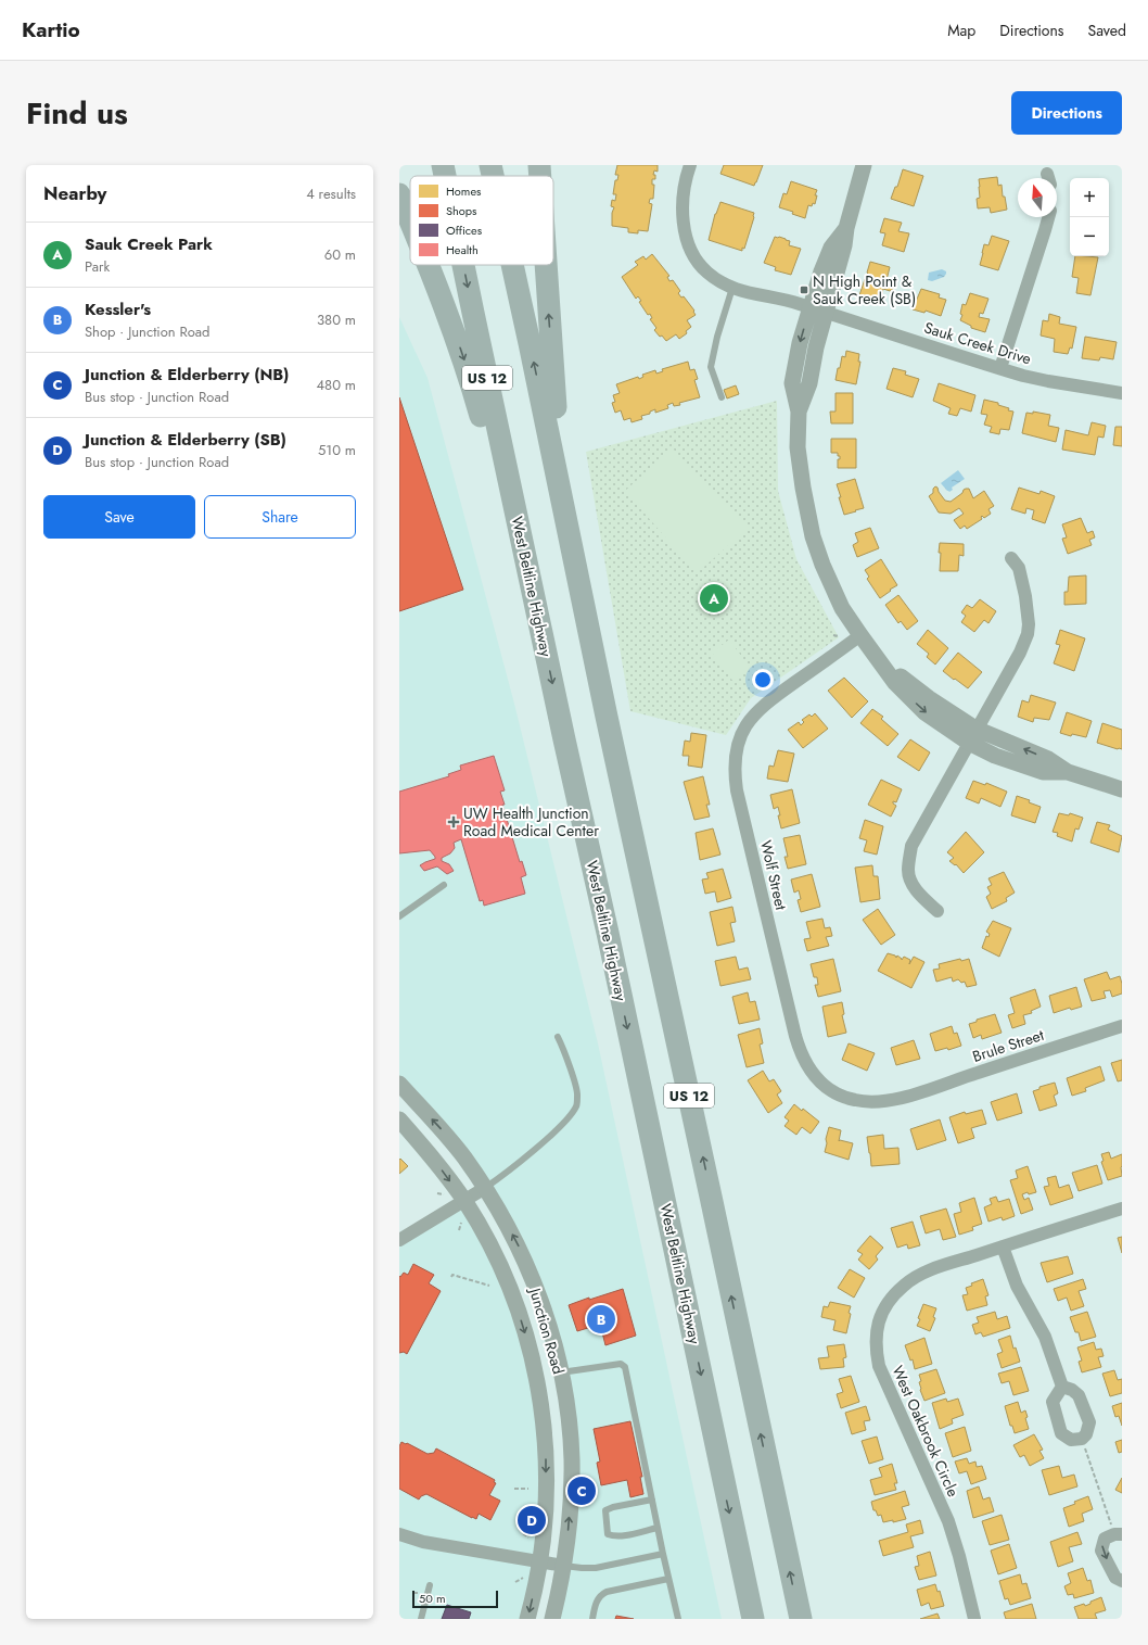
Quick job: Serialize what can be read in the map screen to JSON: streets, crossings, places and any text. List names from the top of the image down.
{
  "streets": {
    "highway": ["US 12", "West Beltline Highway"],
    "street": [
      "Sauk Creek Drive",
      "Wolf Street",
      "Brule Street",
      "Junction Road",
      "West Oakbrook Circle"
    ]
  },
  "crossings": [
    ["Wolf Street", "Brule Street"]
  ],
  "places": {
    "transit": ["N High Point & Sauk Creek (SB)"],
    "health": ["UW Health Junction Road Medical Center"]
  },
  "legend": [
    "Homes",
    "Shops",
    "Offices",
    "Health"
  ],
  "scale_bar": "50 m",
  "north": "top",
  "page": {
    "header": "Kartio",
    "nav": ["Map", "Directions", "Saved"],
    "title": "Find us",
    "buttons": [
      "Directions",
      ["Save", "Share"]
    ],
    "heading": ["Nearby", "4 results"],
    "map_buttons": ["+", "−"],
    "list": [
      {
        "mark": "A",
        "name": "Sauk Creek Park",
        "note": "Park",
        "value": "60 m"
      },
      {
        "mark": "B",
        "name": "Kessler's",
        "note": "Shop · Junction Road",
        "value": "380 m"
      },
      {
        "mark": "C",
        "name": "Junction & Elderberry (NB)",
        "note": "Bus stop · Junction Road",
        "value": "480 m"
      },
      {
        "mark": "D",
        "name": "Junction & Elderberry (SB)",
        "note": "Bus stop · Junction Road",
        "value": "510 m"
      }
    ],
    "pins": [
      "A",
      "B",
      "C",
      "D"
    ],
    "scale": "50 m"
  }
}
